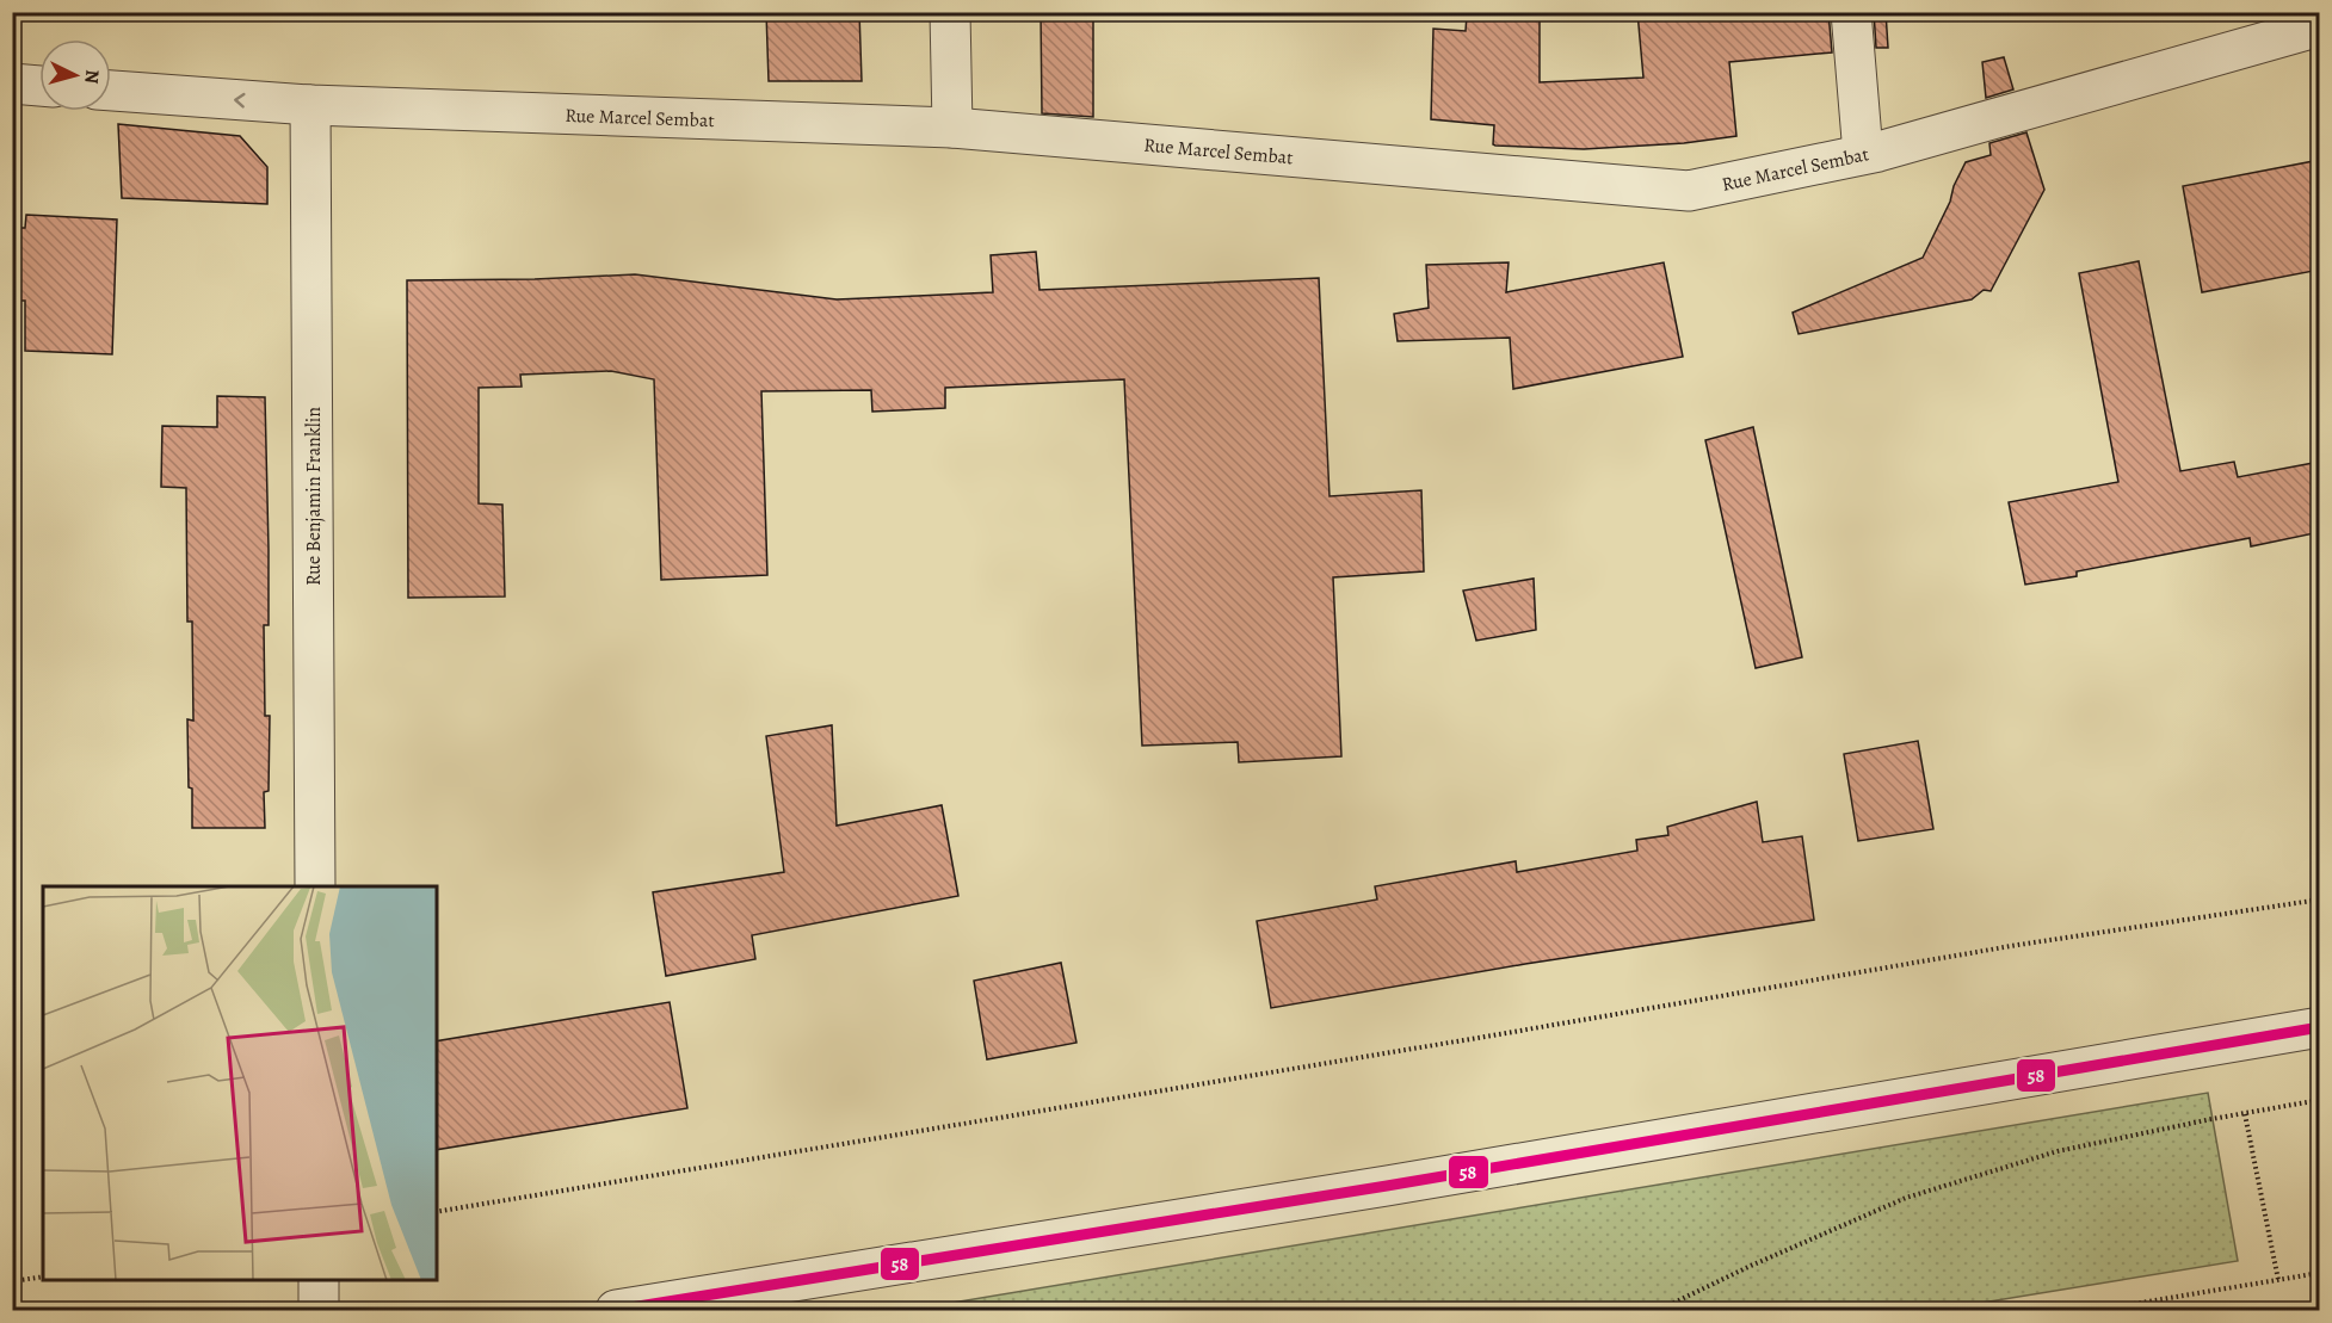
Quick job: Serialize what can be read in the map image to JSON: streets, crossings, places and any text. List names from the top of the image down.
{
  "streets": {
    "street": ["Rue Marcel Sembat", "Rue Benjamin Franklin"]
  },
  "crossings": [
    ["Rue Marcel Sembat", "Rue Benjamin Franklin"]
  ],
  "lines": ["transit line 58"],
  "north": "right"
}
